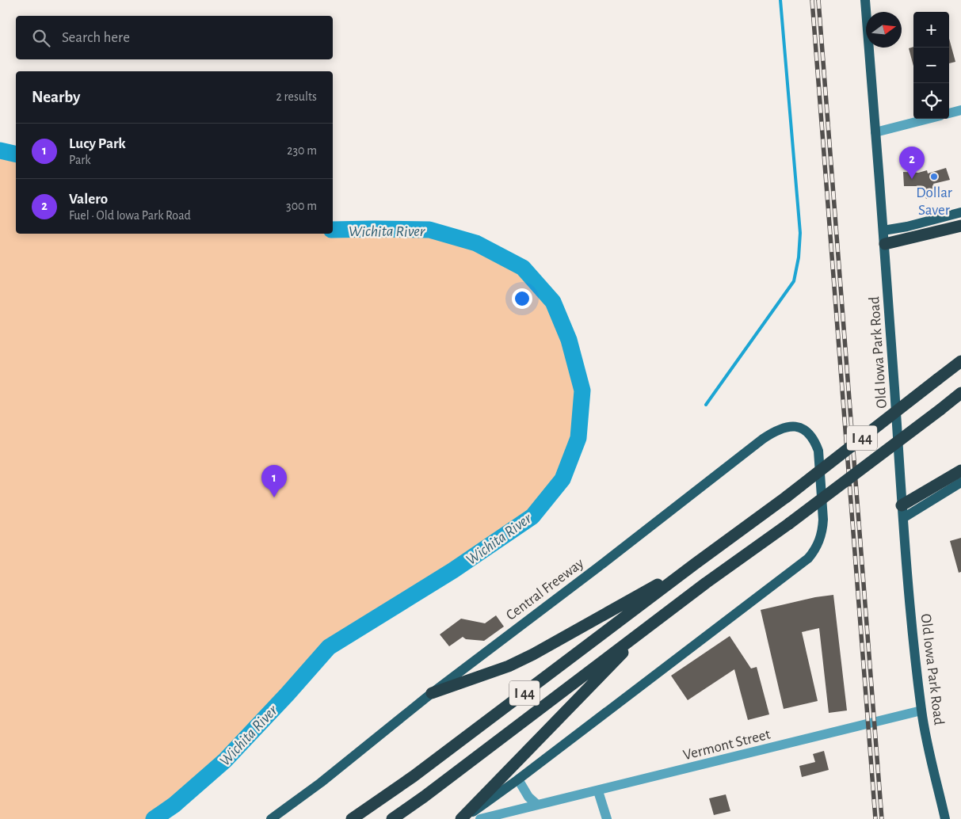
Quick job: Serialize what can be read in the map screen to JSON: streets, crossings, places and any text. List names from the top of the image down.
{
  "streets": {
    "highway": ["I 44"],
    "main road": ["Old Iowa Park Road", "Central Freeway"],
    "street": ["Vermont Street"]
  },
  "crossings": [
    ["Old Iowa Park Road", "Vermont Street"]
  ],
  "water": ["Wichita River"],
  "places": ["Dollar Saver"],
  "north": "right",
  "page": {
    "map_buttons": ["+", "−"],
    "search": "Search here",
    "heading": ["Nearby", "2 results"],
    "list": [
      {
        "mark": "1",
        "name": "Lucy Park",
        "note": "Park",
        "value": "230 m"
      },
      {
        "mark": "2",
        "name": "Valero",
        "note": "Fuel · Old Iowa Park Road",
        "value": "300 m"
      }
    ],
    "pins": ["2", "1"]
  }
}
